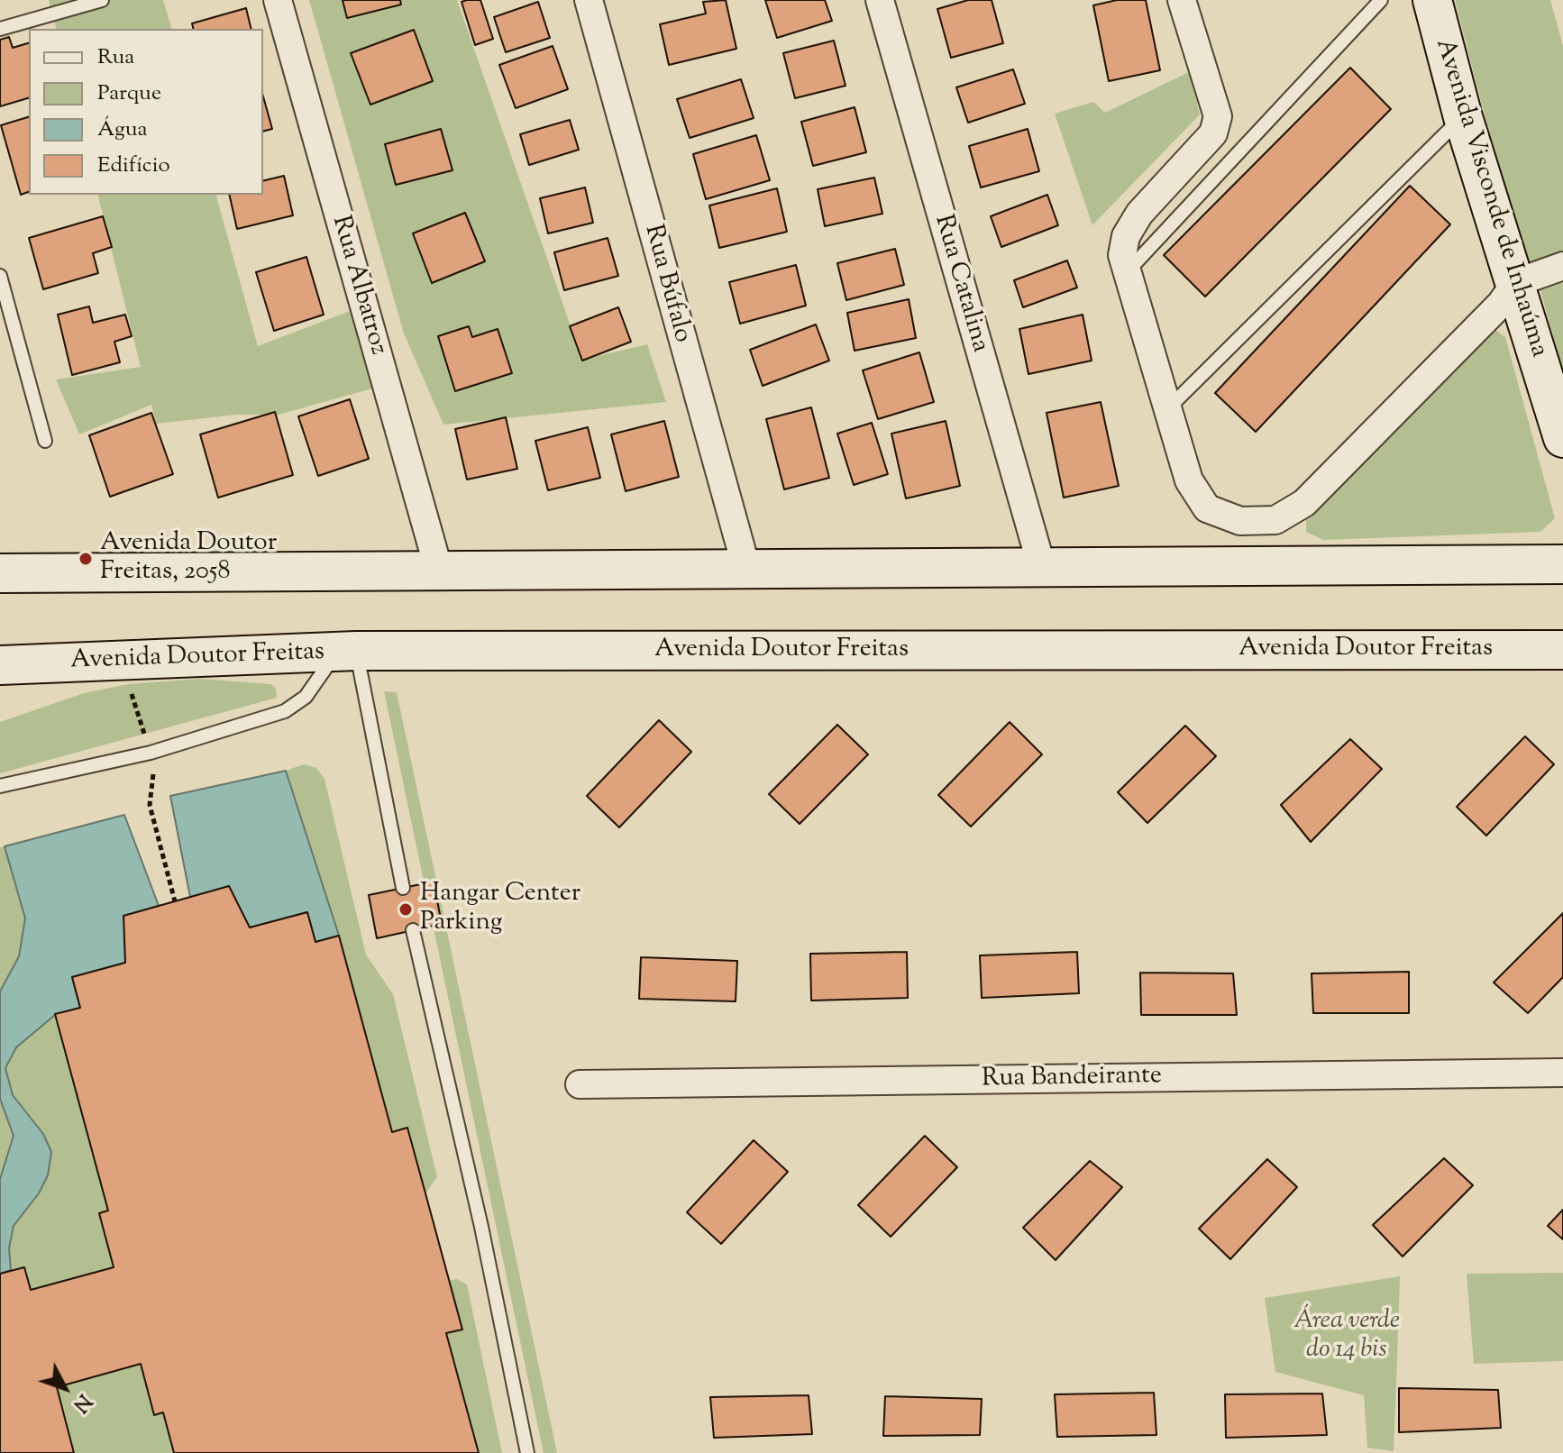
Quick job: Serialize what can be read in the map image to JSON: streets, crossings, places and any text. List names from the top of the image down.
{
  "streets": {
    "main road": ["Avenida Visconde de Inhaúma", "Avenida Doutor Freitas"],
    "street": [
      "Rua Búfalo",
      "Rua Catalina",
      "Rua Albatroz",
      "Rua Bandeirante"
    ]
  },
  "parks": ["Área verde do 14 bis"],
  "places": ["Avenida Doutor Freitas, 2058", "Hangar Center Parking"],
  "legend": [
    "Rua",
    "Parque",
    "Água",
    "Edifício"
  ],
  "north": "bottom right"
}
